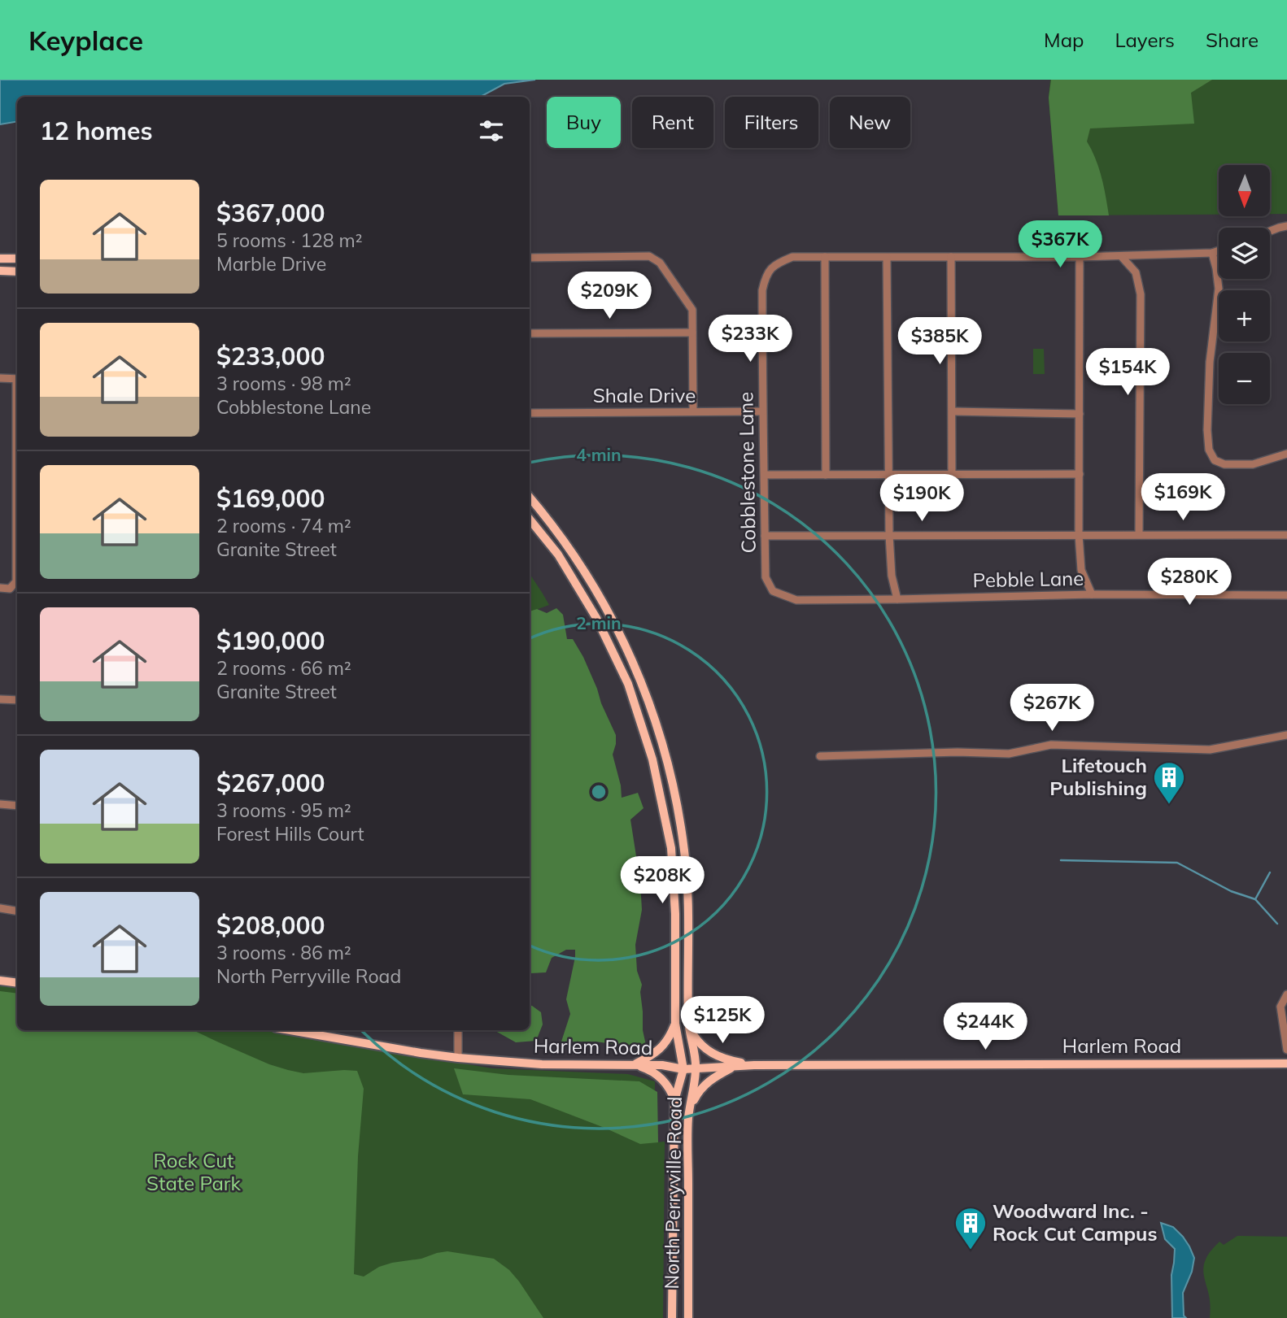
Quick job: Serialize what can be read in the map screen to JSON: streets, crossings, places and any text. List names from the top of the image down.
{
  "streets": {
    "main road": ["Harlem Road", "North Perryville Road"],
    "street": ["Shale Drive", "Cobblestone Lane", "Pebble Lane"]
  },
  "crossings": [
    ["Shale Drive", "Cobblestone Lane"],
    ["Cobblestone Lane", "Pebble Lane"],
    ["Harlem Road", "North Perryville Road"]
  ],
  "parks": ["Rock Cut State Park"],
  "places": {
    "building": ["Lifetouch Publishing", "Woodward Inc. - Rock Cut Campus"]
  },
  "north": "bottom",
  "page": {
    "header": "Keyplace",
    "nav": ["Map", "Layers", "Share"],
    "chip": [
      "Buy",
      "Rent",
      "Filters",
      "New"
    ],
    "heading": "12 homes",
    "map_buttons": ["+", "−"],
    "list": [
      {
        "name": "$367,000",
        "note": "5 rooms · 128 m² · Marble Drive"
      },
      {
        "name": "$233,000",
        "note": "3 rooms · 98 m² · Cobblestone Lane"
      },
      {
        "name": "$169,000",
        "note": "2 rooms · 74 m² · Granite Street"
      },
      {
        "name": "$190,000",
        "note": "2 rooms · 66 m² · Granite Street"
      },
      {
        "name": "$267,000",
        "note": "3 rooms · 95 m² · Forest Hills Court"
      },
      {
        "name": "$208,000",
        "note": "3 rooms · 86 m² · North Perryville Road"
      }
    ],
    "price": [
      "$367K",
      "$209K",
      "$233K",
      "$385K",
      "$154K",
      "$169K",
      "$190K",
      "$280K",
      "$267K",
      "$208K",
      "$125K",
      "$244K"
    ]
  },
  "rings": ["4 min", "2 min"]
}
